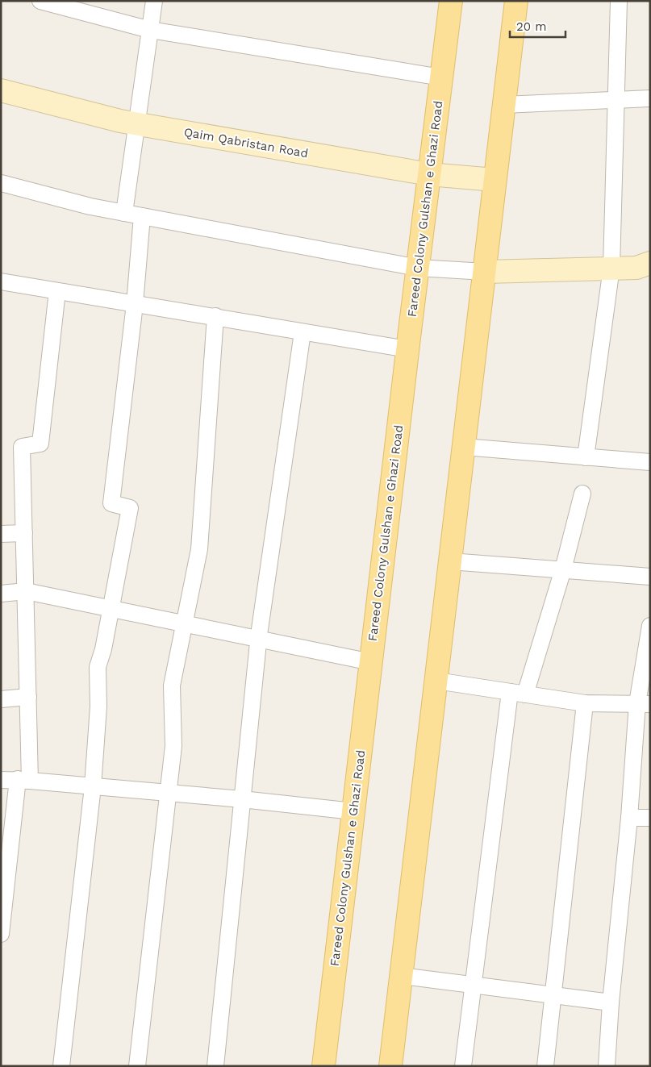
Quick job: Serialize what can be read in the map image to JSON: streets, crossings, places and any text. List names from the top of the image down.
{
  "streets": {
    "main road": ["Fareed Colony Gulshan e Ghazi Road"],
    "street": ["Qaim Qabristan Road"]
  },
  "crossings": [
    ["Qaim Qabristan Road", "Fareed Colony Gulshan e Ghazi Road"]
  ],
  "scale_bar": "20 m"
}
